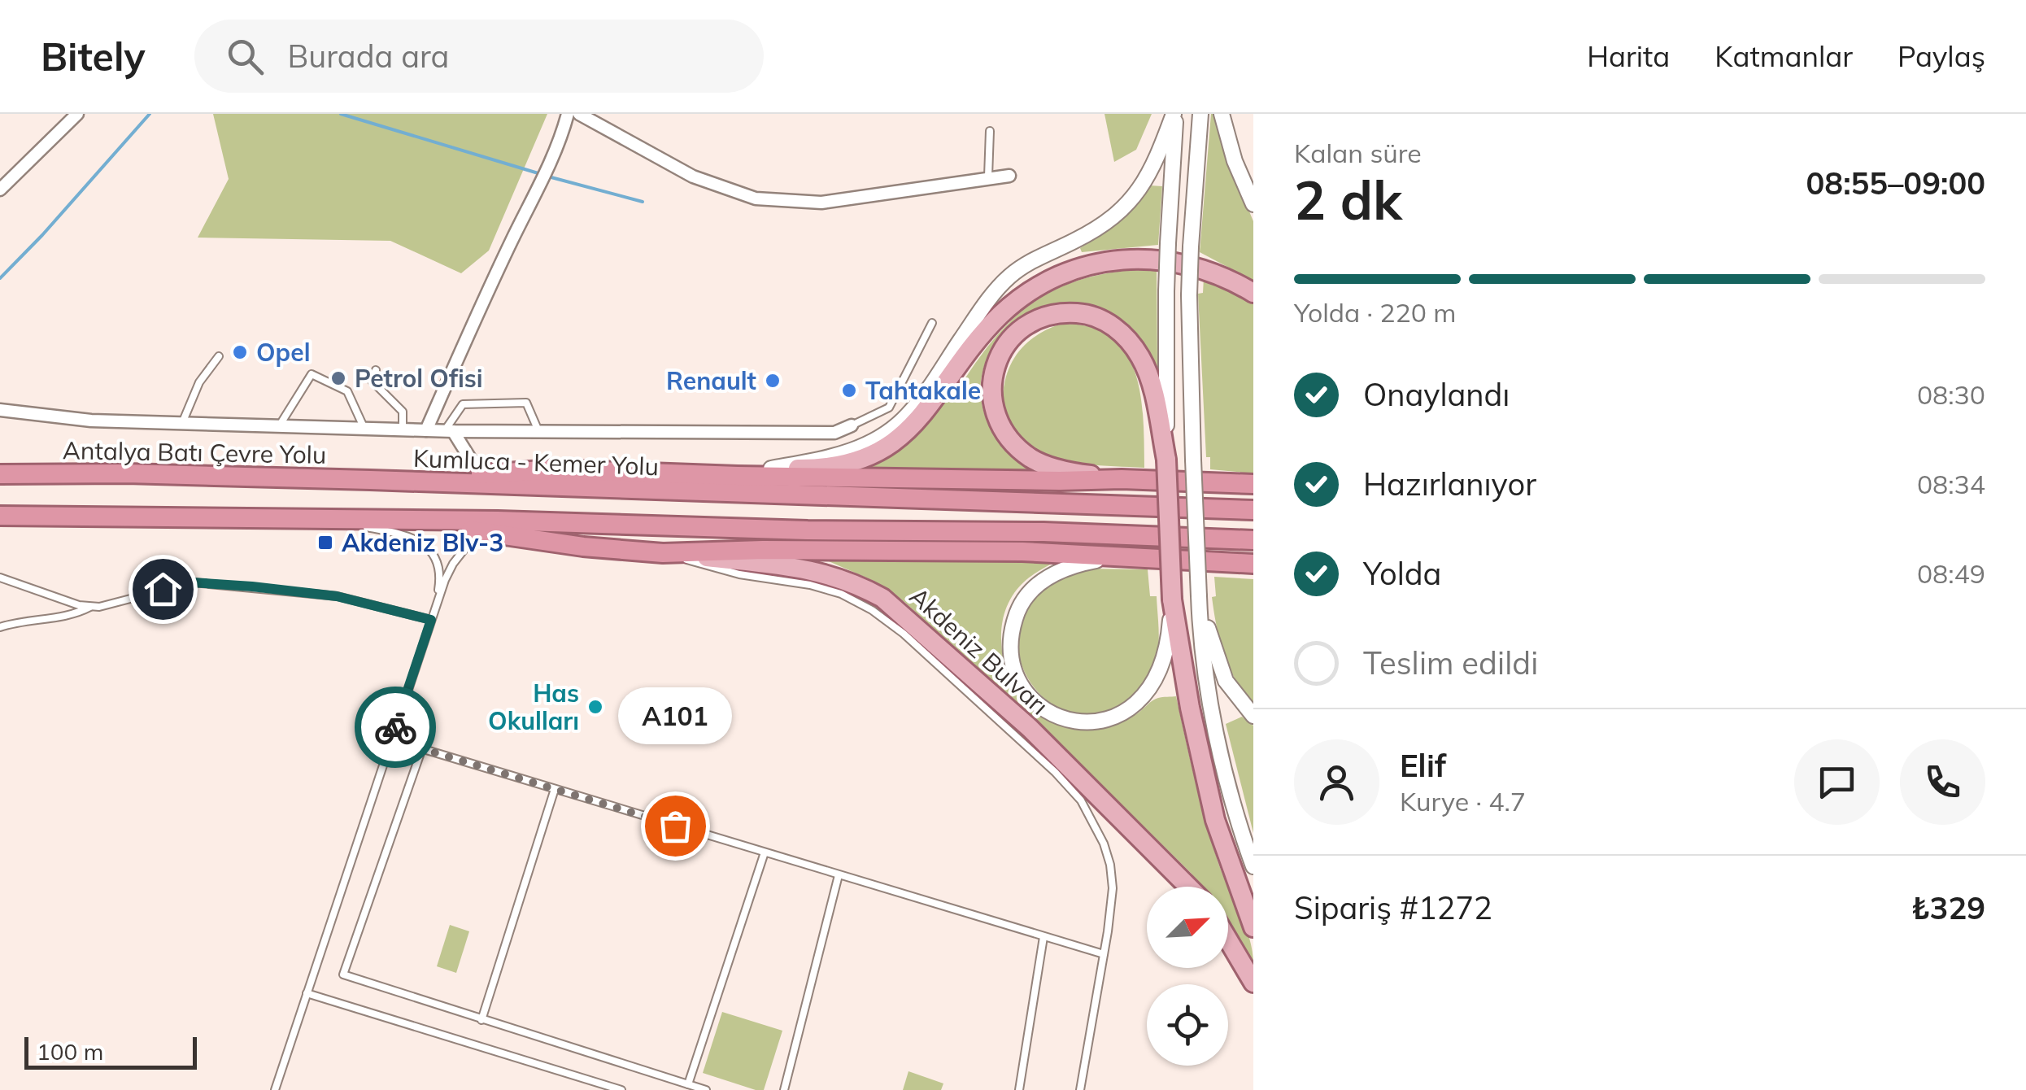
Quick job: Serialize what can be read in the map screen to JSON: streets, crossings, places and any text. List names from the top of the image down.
{
  "streets": {
    "highway": ["Antalya Batı Çevre Yolu", "Kumluca - Kemer Yolu"],
    "main road": ["Akdeniz Bulvarı"]
  },
  "crossings": [
    ["Antalya Batı Çevre Yolu", "Kumluca - Kemer Yolu"]
  ],
  "places": {
    "other": [
      "Opel",
      "Petrol Ofisi",
      "Renault",
      "Tahtakale",
      "Has Okulları",
      "A101"
    ],
    "transit": ["Akdeniz Blv-3"]
  },
  "scale_bar": "100 m",
  "north": "top right",
  "page": {
    "header": "Bitely",
    "search": "Burada ara",
    "nav": ["Harita", "Katmanlar", "Paylaş"],
    "heading": ["2 dk", "Kalan süre", "08:55–09:00"],
    "panel": [
      "Elif",
      "Kurye · 4.7",
      "Sipariş #1272",
      "₺329"
    ],
    "bar": "Yolda · 220 m",
    "list": [
      ["Onaylandı", "08:30"],
      ["Hazırlanıyor", "08:34"],
      ["Yolda", "08:49"],
      "Teslim edildi"
    ],
    "bubble": "A101",
    "scale": "100 m"
  }
}
